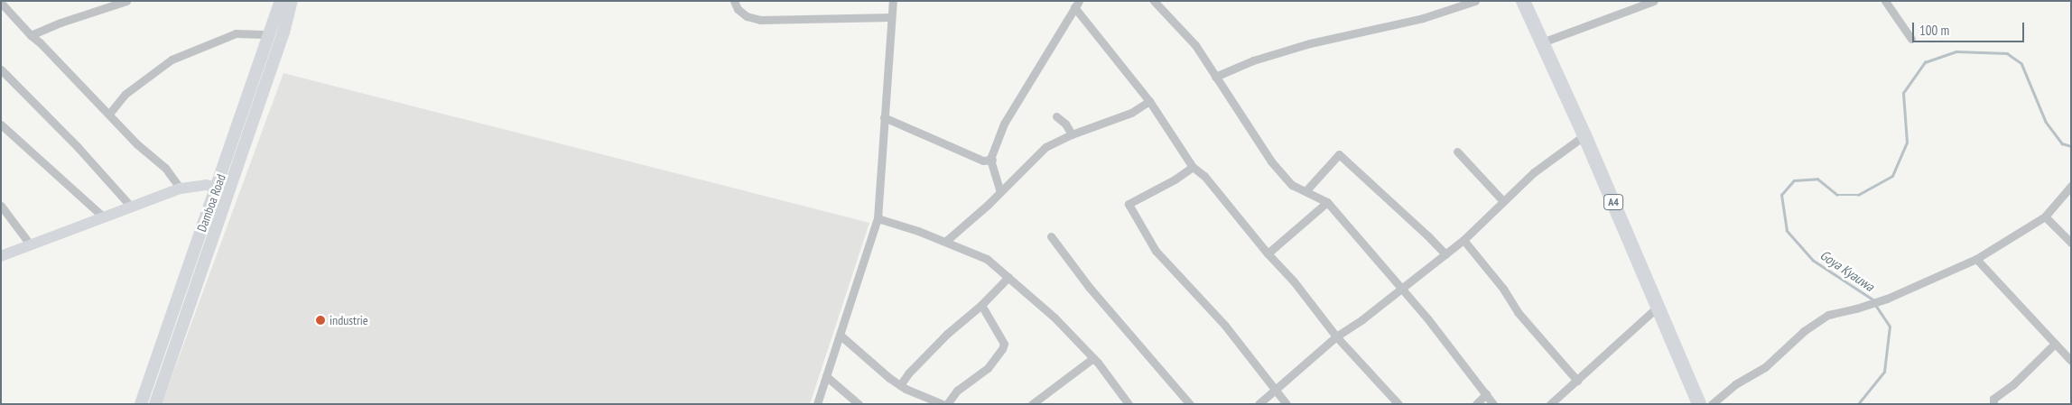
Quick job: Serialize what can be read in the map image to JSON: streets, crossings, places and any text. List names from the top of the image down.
{
  "streets": {
    "highway": ["A4"],
    "main road": ["Damboa Road"]
  },
  "water": ["Goya Kyauwa"],
  "places": ["industrie"],
  "scale_bar": "100 m"
}
